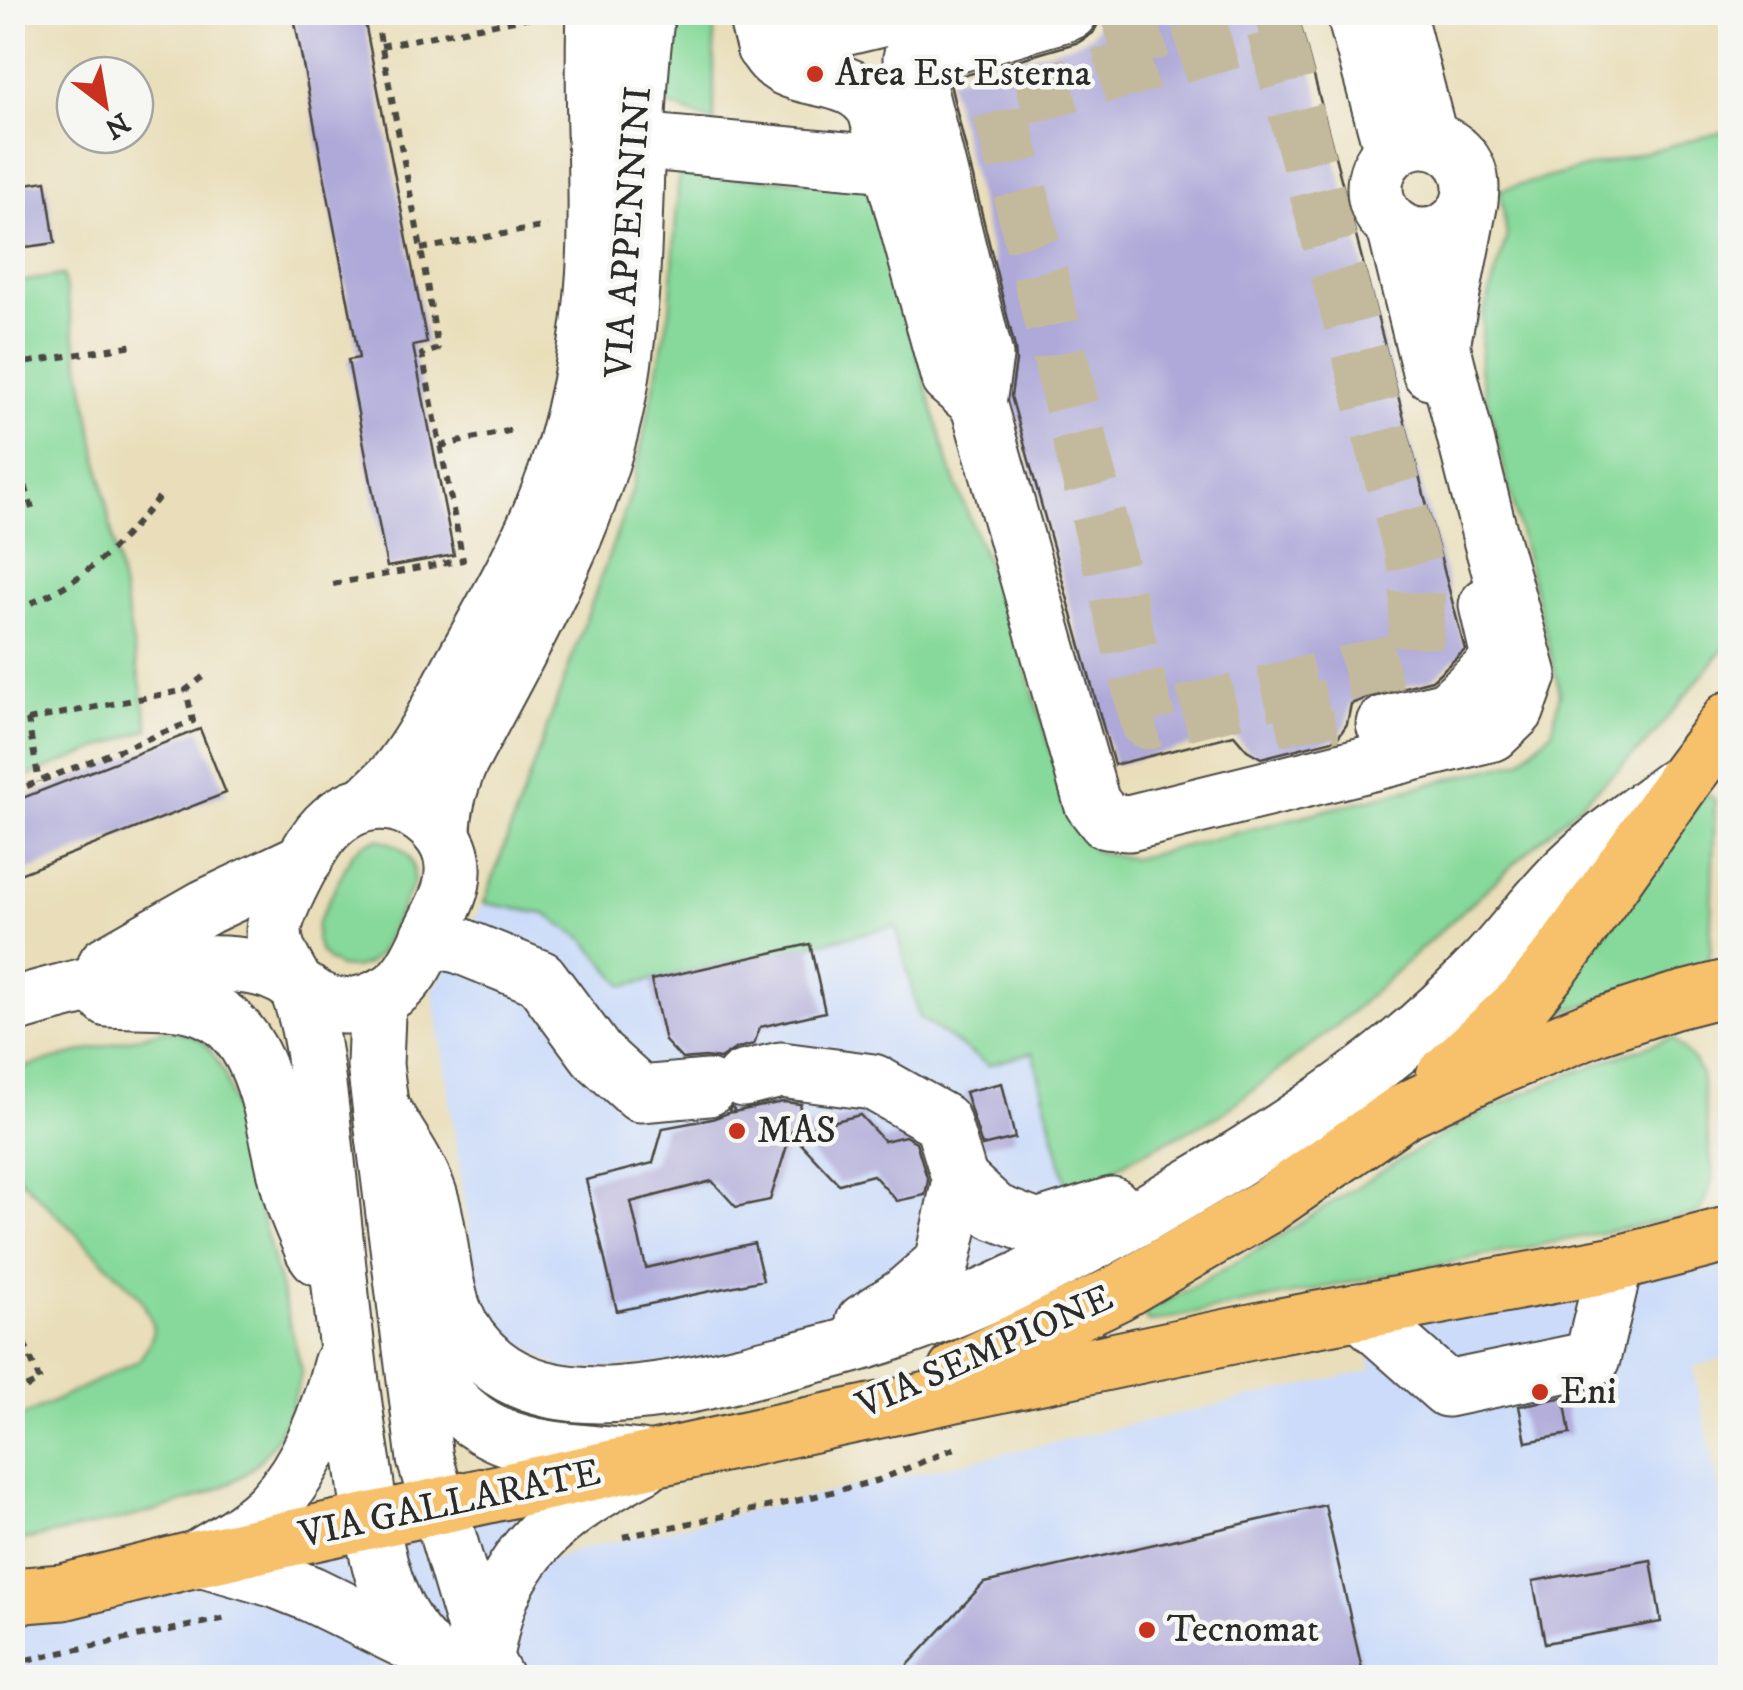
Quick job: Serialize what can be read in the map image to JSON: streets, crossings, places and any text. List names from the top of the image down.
{
  "streets": {
    "main road": ["VIA SEMPIONE", "VIA GALLARATE"],
    "street": ["VIA APPENNINI"]
  },
  "crossings": [
    ["VIA APPENNINI", "VIA GALLARATE"],
    ["VIA SEMPIONE", "VIA GALLARATE"]
  ],
  "places": [
    "Area Est Esterna",
    "MAS",
    "Eni",
    "Tecnomat"
  ],
  "north": "bottom right"
}
